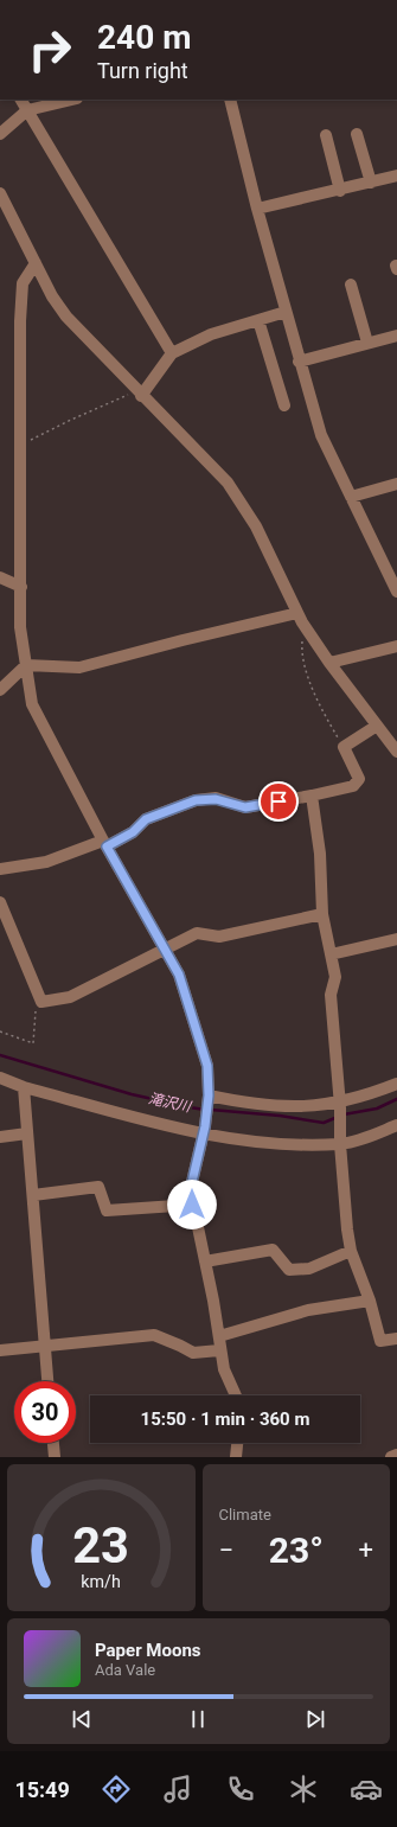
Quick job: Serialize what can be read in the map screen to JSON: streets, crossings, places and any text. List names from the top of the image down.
{
  "water": ["滝沢川"],
  "page": {
    "turn": ["240 m", "Turn right"],
    "limit": "30",
    "trip": "15:50 · 1 min · 360 m",
    "tile": "Climate",
    "heat": ["−", "23°", "+"],
    "song": ["Paper Moons", "Ada Vale"],
    "tabs": "15:49",
    "gauge": ["23", "km/h"]
  }
}
